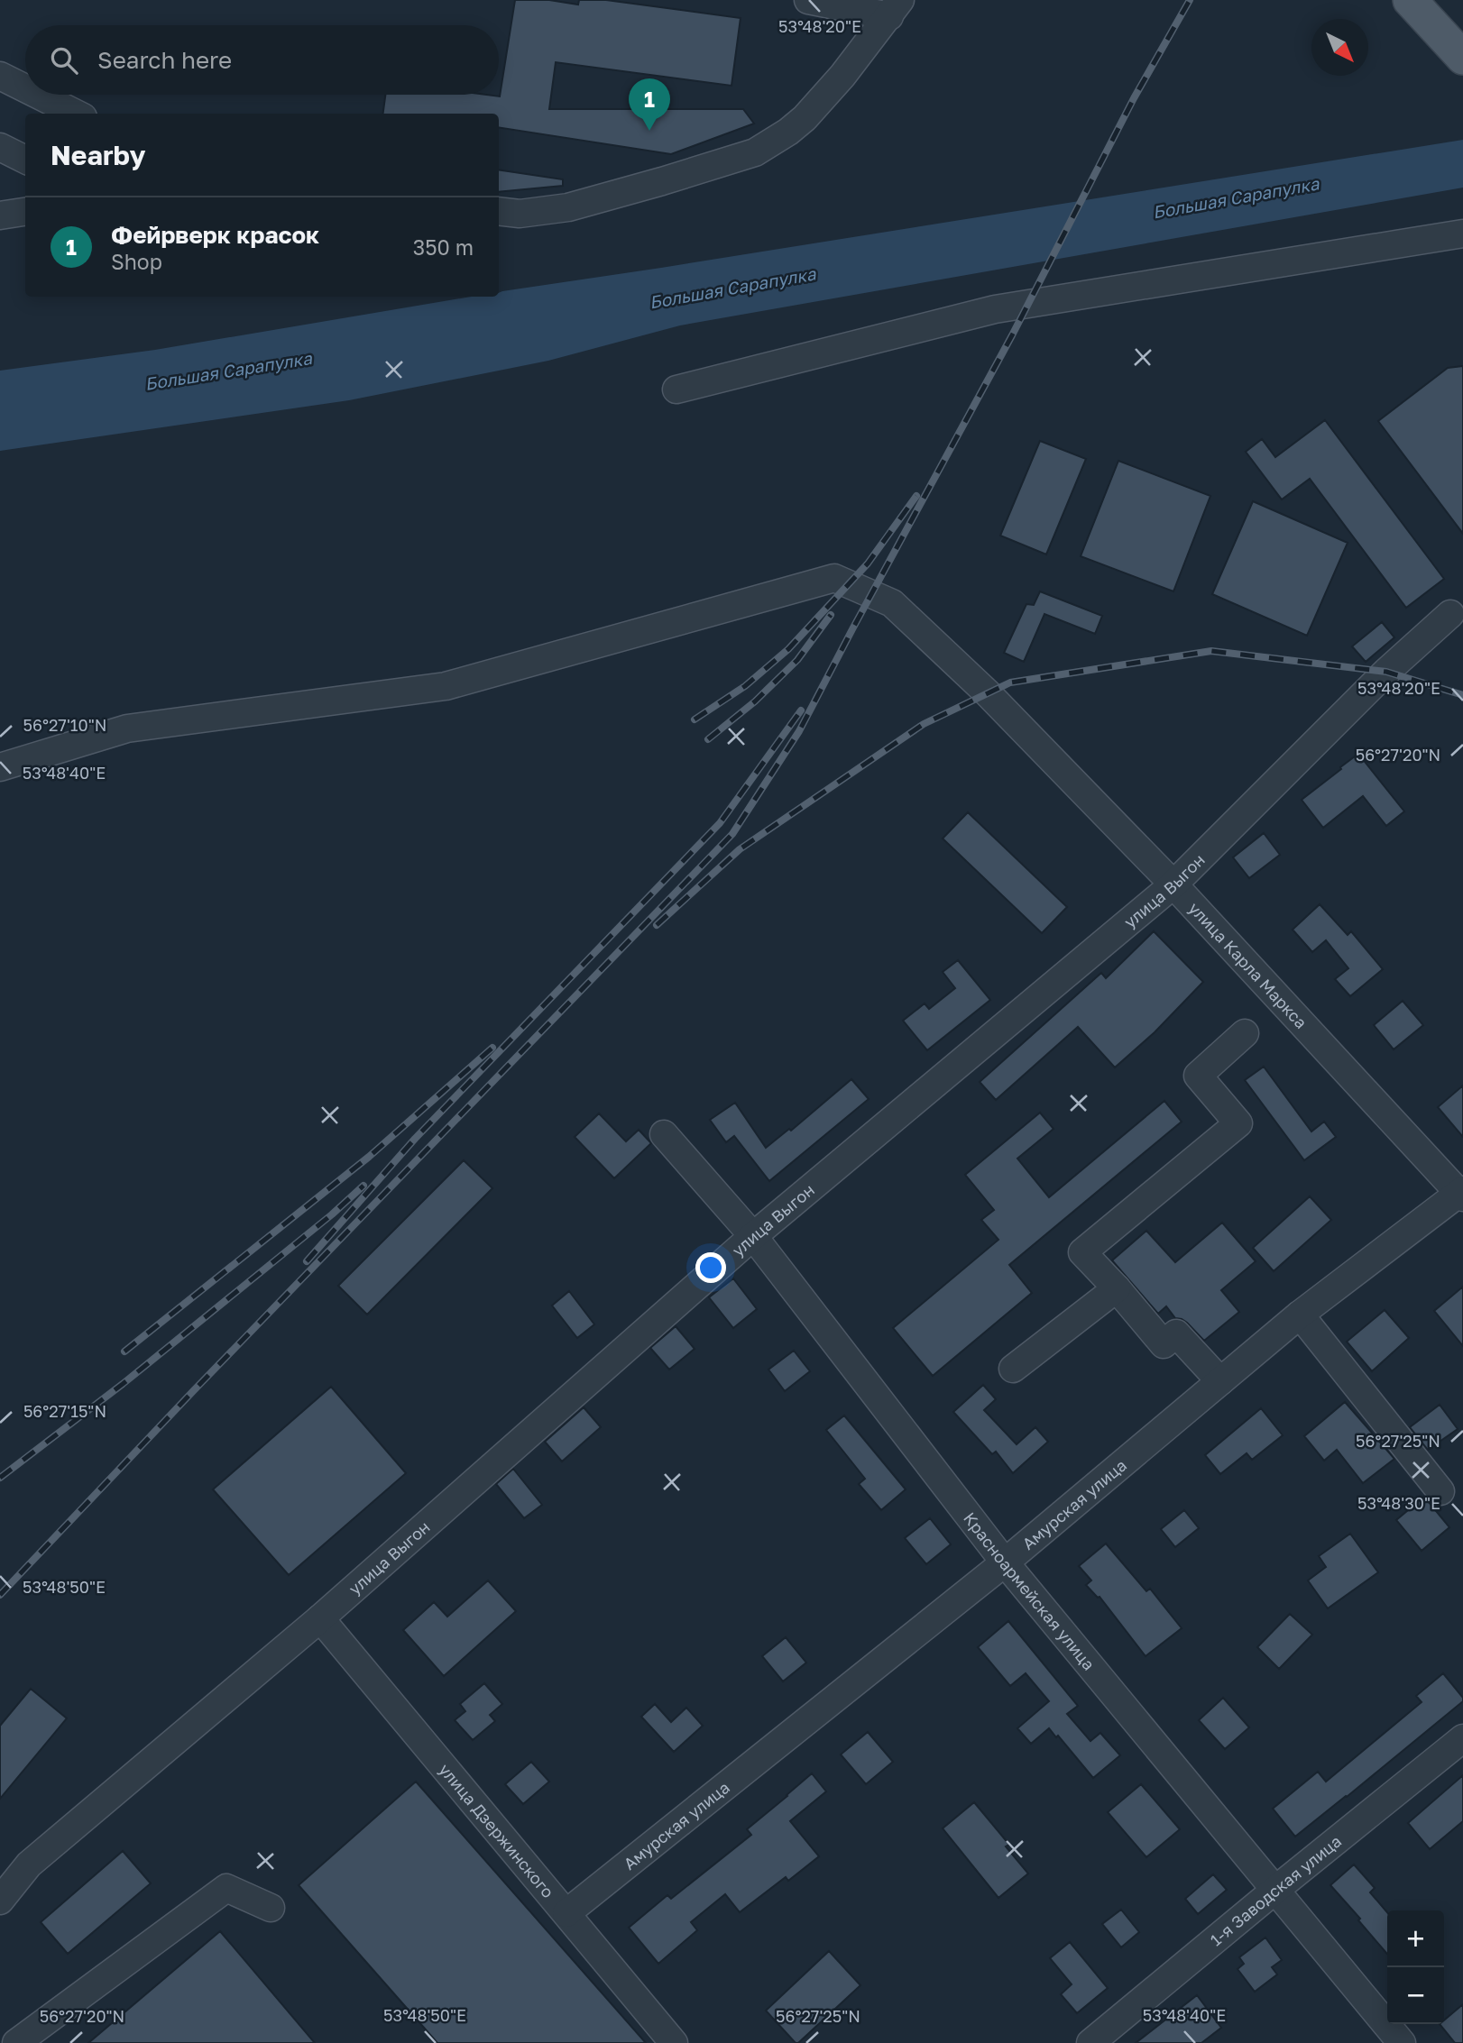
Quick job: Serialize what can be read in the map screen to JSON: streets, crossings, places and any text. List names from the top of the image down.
{
  "streets": {
    "street": [
      "улица Выгон",
      "улица Карла Маркса",
      "Амурская улица",
      "Красноармейская улица",
      "улица Дзержинского",
      "1-я Заводская улица"
    ]
  },
  "crossings": [
    ["улица Выгон", "улица Карла Маркса"],
    ["улица Выгон", "Красноармейская улица"],
    ["улица Выгон", "улица Дзержинского"],
    ["улица Карла Маркса", "Амурская улица"],
    ["Амурская улица", "Красноармейская улица"],
    ["Амурская улица", "улица Дзержинского"],
    ["Красноармейская улица", "1-я Заводская улица"]
  ],
  "water": ["Большая Сарапулка"],
  "north": "bottom right",
  "page": {
    "search": "Search here",
    "pins": "1",
    "heading": "Nearby",
    "list": [
      {
        "mark": "1",
        "name": "Фейрверк красок",
        "note": "Shop",
        "value": "350 m"
      }
    ],
    "map_buttons": ["+", "−"]
  },
  "coordinates": [
    "53°48'20\"E",
    "56°27'10\"N",
    "56°27'20\"N",
    "53°48'40\"E",
    "56°27'15\"N",
    "56°27'25\"N",
    "53°48'30\"E",
    "53°48'50\"E"
  ]
}
